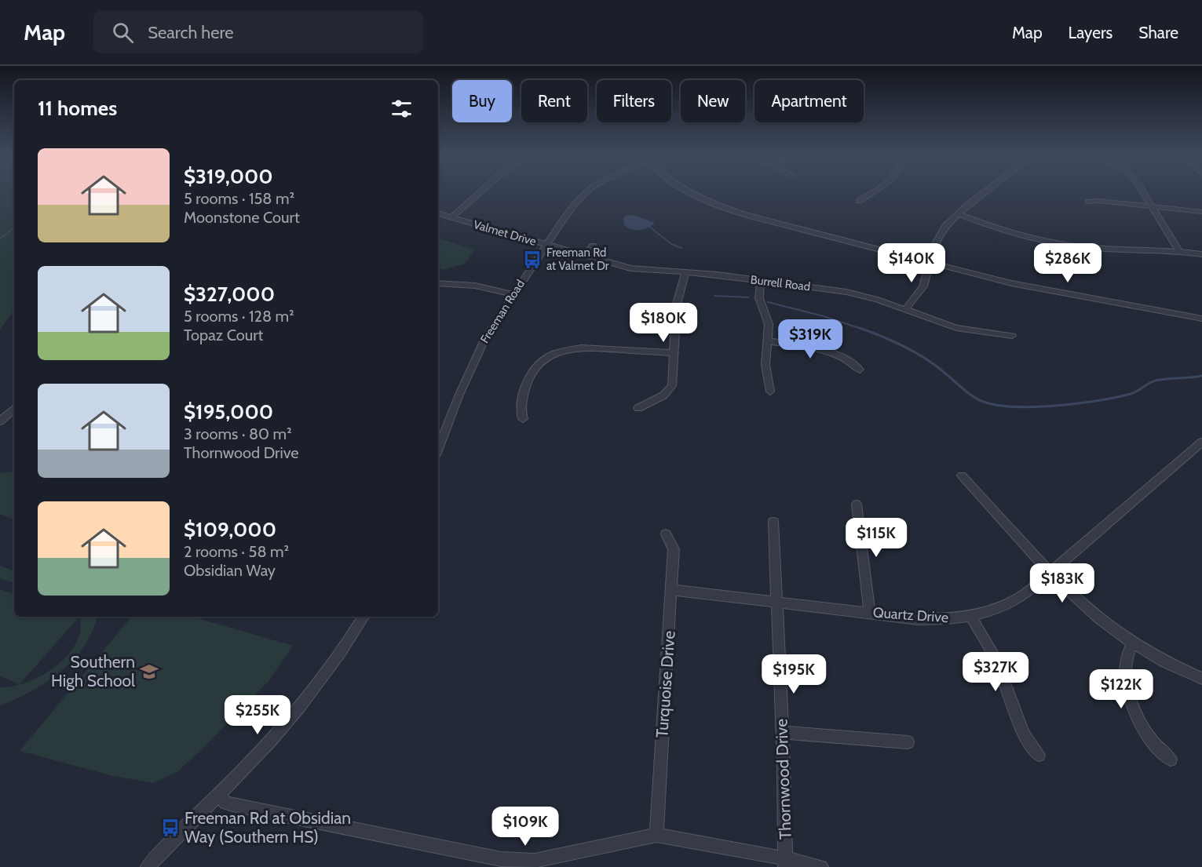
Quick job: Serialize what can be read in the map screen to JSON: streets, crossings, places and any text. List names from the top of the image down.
{
  "streets": {
    "street": [
      "Valmet Drive",
      "Burrell Road",
      "Freeman Road",
      "Quartz Drive",
      "Turquoise Drive",
      "Thornwood Drive"
    ]
  },
  "crossings": [
    ["Valmet Drive", "Burrell Road"],
    ["Valmet Drive", "Freeman Road"],
    ["Burrell Road", "Freeman Road"],
    ["Quartz Drive", "Turquoise Drive"],
    ["Quartz Drive", "Thornwood Drive"]
  ],
  "places": {
    "bus stop": ["Freeman Rd at Valmet Dr", "Freeman Rd at Obsidian Way (Southern HS)"],
    "school or university": ["Southern High School"]
  },
  "page": {
    "header": "Map",
    "search": "Search here",
    "nav": ["Map", "Layers", "Share"],
    "chip": [
      "Buy",
      "Rent",
      "Filters",
      "New",
      "Apartment"
    ],
    "heading": "11 homes",
    "list": [
      {
        "name": "$319,000",
        "note": "5 rooms · 158 m² · Moonstone Court"
      },
      {
        "name": "$327,000",
        "note": "5 rooms · 128 m² · Topaz Court"
      },
      {
        "name": "$195,000",
        "note": "3 rooms · 80 m² · Thornwood Drive"
      },
      {
        "name": "$109,000",
        "note": "2 rooms · 58 m² · Obsidian Way"
      }
    ],
    "price": [
      "$140K",
      "$286K",
      "$180K",
      "$319K",
      "$115K",
      "$183K",
      "$327K",
      "$195K",
      "$122K",
      "$255K",
      "$109K"
    ]
  }
}
